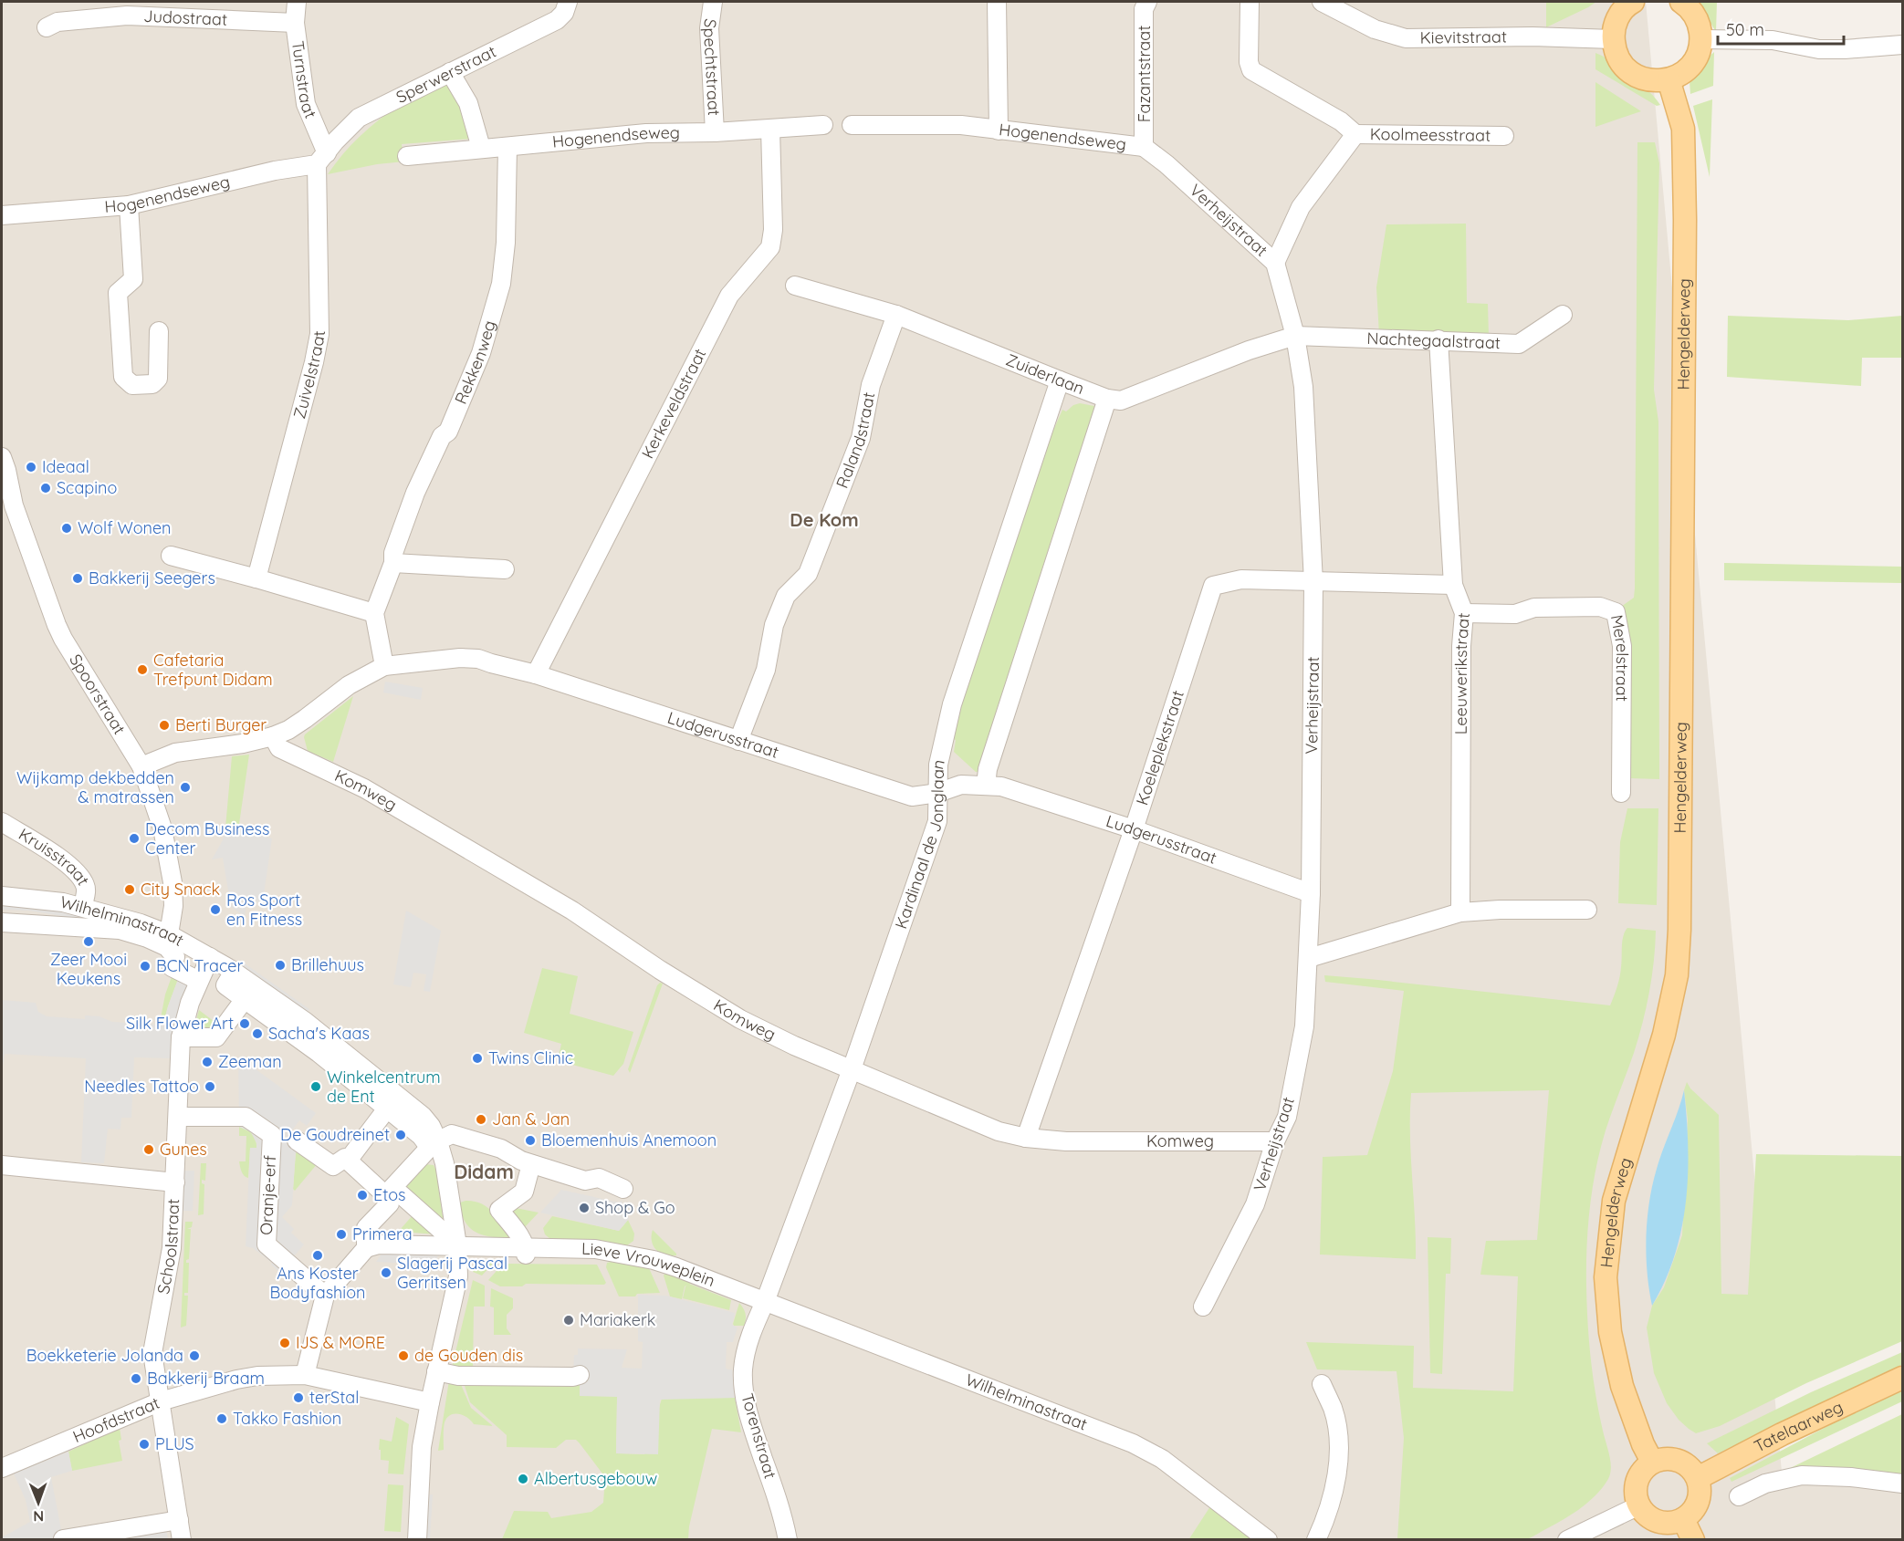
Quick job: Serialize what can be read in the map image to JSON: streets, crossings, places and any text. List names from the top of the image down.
{
  "streets": {
    "main road": ["Hengelderweg", "Tatelaarweg"],
    "street": [
      "Judostraat",
      "Kievitstraat",
      "Spechtstraat",
      "Fazantstraat",
      "Sperwerstraat",
      "Turnstraat",
      "Koolmeesstraat",
      "Hogenendseweg",
      "Verheijstraat",
      "Nachtegaalstraat",
      "Rekkenweg",
      "Zuivelstraat",
      "Zuiderlaan",
      "Kerkeveldstraat",
      "Ralandstraat",
      "Merelstraat",
      "Leeuwerikstraat",
      "Spoorstraat",
      "Ludgerusstraat",
      "Koeleplekstraat",
      "Komweg",
      "Kardinaal de Jonglaan",
      "Kruisstraat",
      "Wilhelminastraat",
      "Oranje-erf",
      "Schoolstraat",
      "Lieve Vrouweplein",
      "Hoofdstraat",
      "Torenstraat"
    ]
  },
  "crossings": [
    ["Judostraat", "Turnstraat"],
    ["Spechtstraat", "Hogenendseweg"],
    ["Fazantstraat", "Hogenendseweg"],
    ["Fazantstraat", "Verheijstraat"],
    ["Sperwerstraat", "Turnstraat"],
    ["Sperwerstraat", "Hogenendseweg"],
    ["Sperwerstraat", "Zuivelstraat"],
    ["Turnstraat", "Hogenendseweg"],
    ["Turnstraat", "Zuivelstraat"],
    ["Koolmeesstraat", "Verheijstraat"],
    ["Hogenendseweg", "Verheijstraat"],
    ["Hogenendseweg", "Rekkenweg"],
    ["Hogenendseweg", "Zuivelstraat"],
    ["Hogenendseweg", "Kerkeveldstraat"],
    ["Verheijstraat", "Nachtegaalstraat"],
    ["Verheijstraat", "Zuiderlaan"],
    ["Verheijstraat", "Ludgerusstraat"],
    ["Verheijstraat", "Koeleplekstraat"],
    ["Verheijstraat", "Komweg"],
    ["Hengelderweg", "Tatelaarweg"],
    ["Nachtegaalstraat", "Zuiderlaan"],
    ["Nachtegaalstraat", "Leeuwerikstraat"],
    ["Zuiderlaan", "Ralandstraat"],
    ["Zuiderlaan", "Kardinaal de Jonglaan"],
    ["Kerkeveldstraat", "Ludgerusstraat"],
    ["Ralandstraat", "Ludgerusstraat"],
    ["Merelstraat", "Leeuwerikstraat"],
    ["Leeuwerikstraat", "Koeleplekstraat"],
    ["Spoorstraat", "Ludgerusstraat"],
    ["Spoorstraat", "Wilhelminastraat"],
    ["Ludgerusstraat", "Koeleplekstraat"],
    ["Ludgerusstraat", "Komweg"],
    ["Ludgerusstraat", "Kardinaal de Jonglaan"],
    ["Koeleplekstraat", "Komweg"],
    ["Komweg", "Kardinaal de Jonglaan"],
    ["Kardinaal de Jonglaan", "Wilhelminastraat"],
    ["Kardinaal de Jonglaan", "Lieve Vrouweplein"],
    ["Kardinaal de Jonglaan", "Torenstraat"],
    ["Kruisstraat", "Wilhelminastraat"],
    ["Wilhelminastraat", "Schoolstraat"],
    ["Wilhelminastraat", "Lieve Vrouweplein"],
    ["Wilhelminastraat", "Hoofdstraat"],
    ["Wilhelminastraat", "Torenstraat"],
    ["Oranje-erf", "Schoolstraat"],
    ["Schoolstraat", "Hoofdstraat"],
    ["Lieve Vrouweplein", "Torenstraat"]
  ],
  "districts": ["De Kom", "Didam"],
  "places": [
    "Ideaal",
    "Scapino",
    "Wolf Wonen",
    "Bakkerij Seegers",
    "Cafetaria Trefpunt Didam",
    "Berti Burger",
    "Wijkamp dekbedden & matrassen",
    "Decom Business Center",
    "City Snack",
    "Ros Sport en Fitness",
    "Zeer Mooi Keukens",
    "Brillehuus",
    "BCN Tracer",
    "Silk Flower Art",
    "Sacha's Kaas",
    "Twins Clinic",
    "Zeeman",
    "Needles Tattoo",
    "Winkelcentrum de Ent",
    "Jan & Jan",
    "De Goudreinet",
    "Bloemenhuis Anemoon",
    "Gunes",
    "Etos",
    "Shop & Go",
    "Primera",
    "Ans Koster Bodyfashion",
    "Slagerij Pascal Gerritsen",
    "Mariakerk",
    "IJS & MORE",
    "Boekketerie Jolanda",
    "de Gouden dis",
    "Bakkerij Braam",
    "terStal",
    "Takko Fashion",
    "PLUS",
    "Albertusgebouw"
  ],
  "scale_bar": "50 m",
  "north": "bottom"
}
